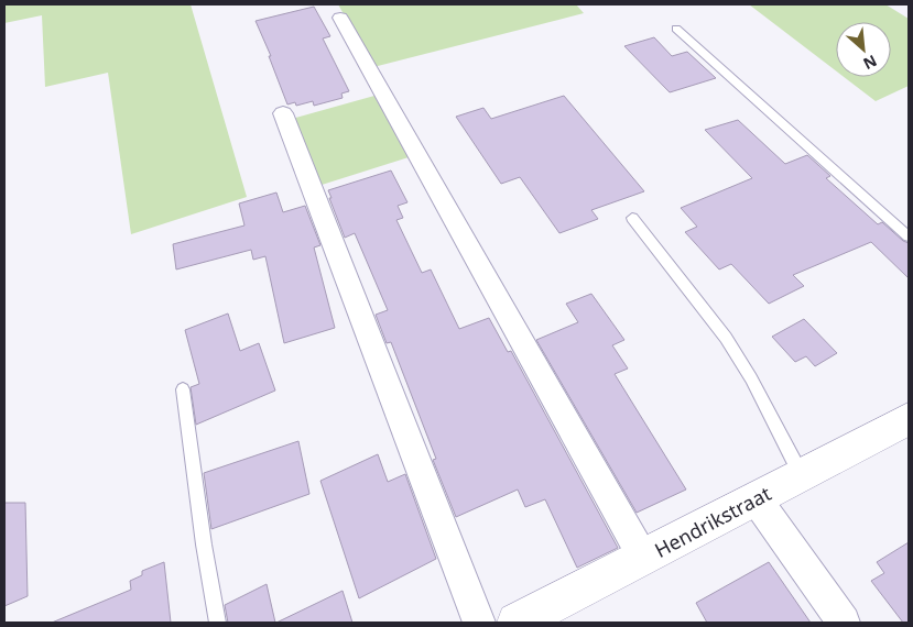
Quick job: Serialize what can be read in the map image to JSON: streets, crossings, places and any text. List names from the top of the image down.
{
  "streets": {
    "street": ["Hendrikstraat"]
  },
  "north": "bottom right"
}
